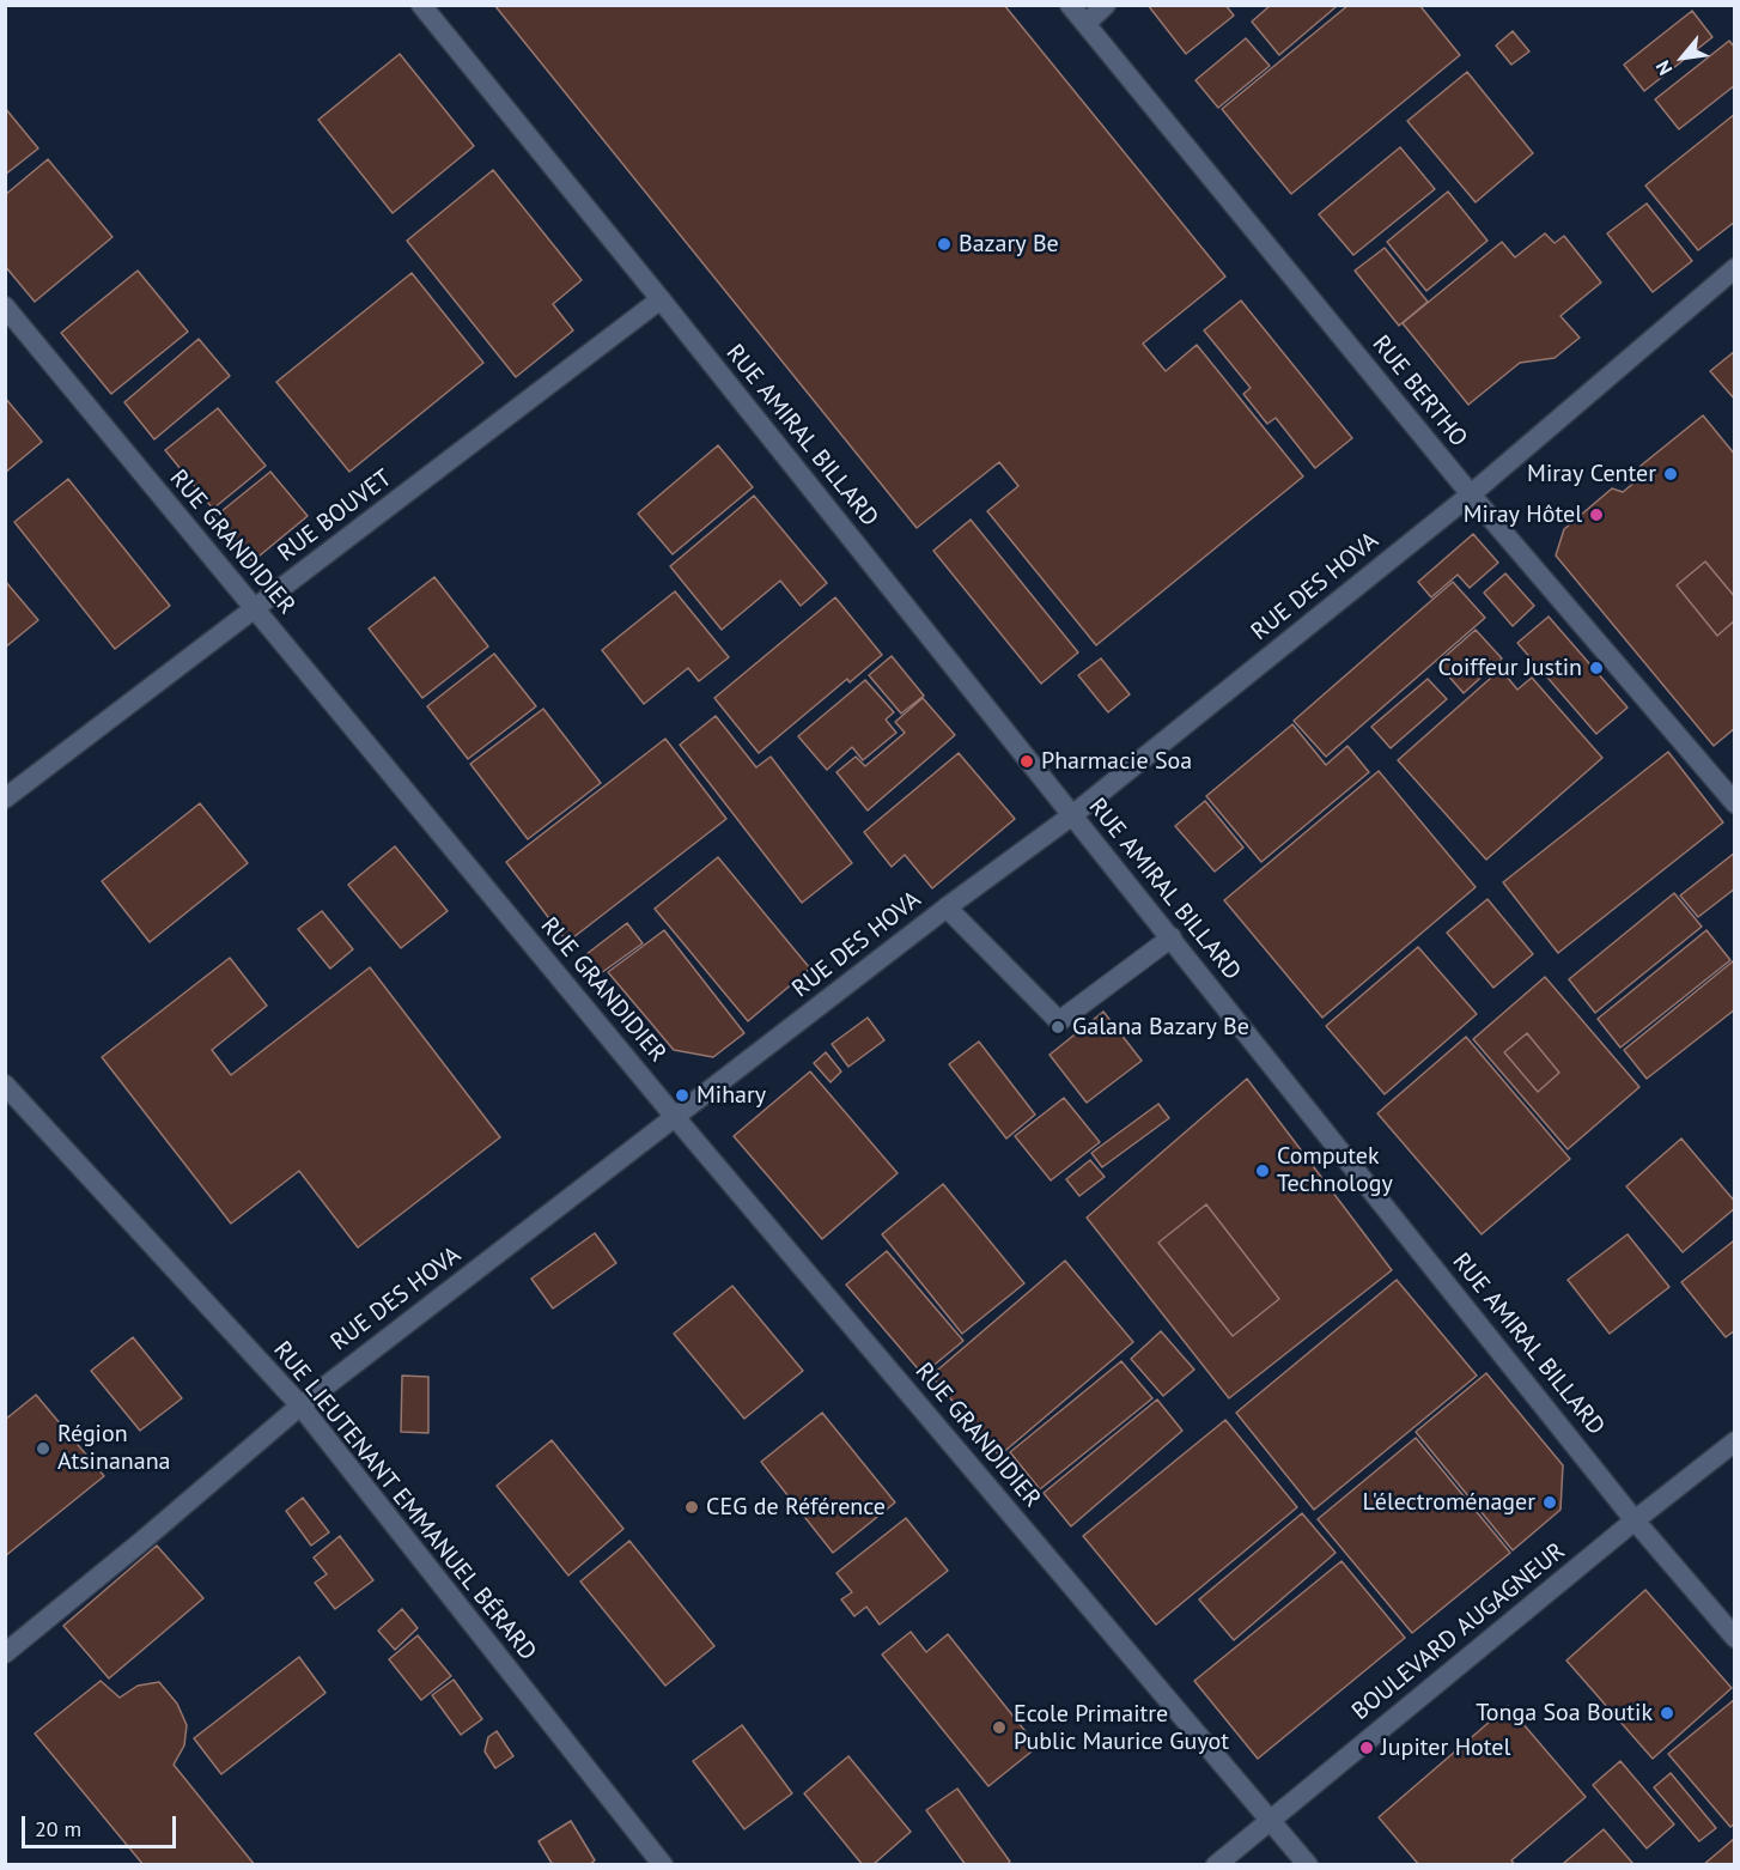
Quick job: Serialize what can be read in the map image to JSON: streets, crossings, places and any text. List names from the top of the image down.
{
  "streets": {
    "street": [
      "RUE BERTHO",
      "RUE AMIRAL BILLARD",
      "RUE BOUVET",
      "RUE GRANDIDIER",
      "RUE DES HOVA",
      "RUE LIEUTENANT EMMANUEL BÉRARD",
      "BOULEVARD AUGAGNEUR"
    ]
  },
  "crossings": [
    ["RUE BERTHO", "RUE DES HOVA"],
    ["RUE AMIRAL BILLARD", "RUE BOUVET"],
    ["RUE AMIRAL BILLARD", "RUE DES HOVA"],
    ["RUE AMIRAL BILLARD", "BOULEVARD AUGAGNEUR"],
    ["RUE BOUVET", "RUE GRANDIDIER"],
    ["RUE GRANDIDIER", "RUE DES HOVA"],
    ["RUE GRANDIDIER", "BOULEVARD AUGAGNEUR"],
    ["RUE DES HOVA", "RUE LIEUTENANT EMMANUEL BÉRARD"]
  ],
  "places": [
    "Bazary Be",
    "Miray Center",
    "Miray Hôtel",
    "Coiffeur Justin",
    "Pharmacie Soa",
    "Galana Bazary Be",
    "Mihary",
    "Computek Technology",
    "Région Atsinanana",
    "L'électroménager",
    "CEG de Référence",
    "Tonga Soa Boutik",
    "Ecole Primaitre Public Maurice Guyot",
    "Jupiter Hotel"
  ],
  "scale_bar": "20 m",
  "north": "bottom left"
}
